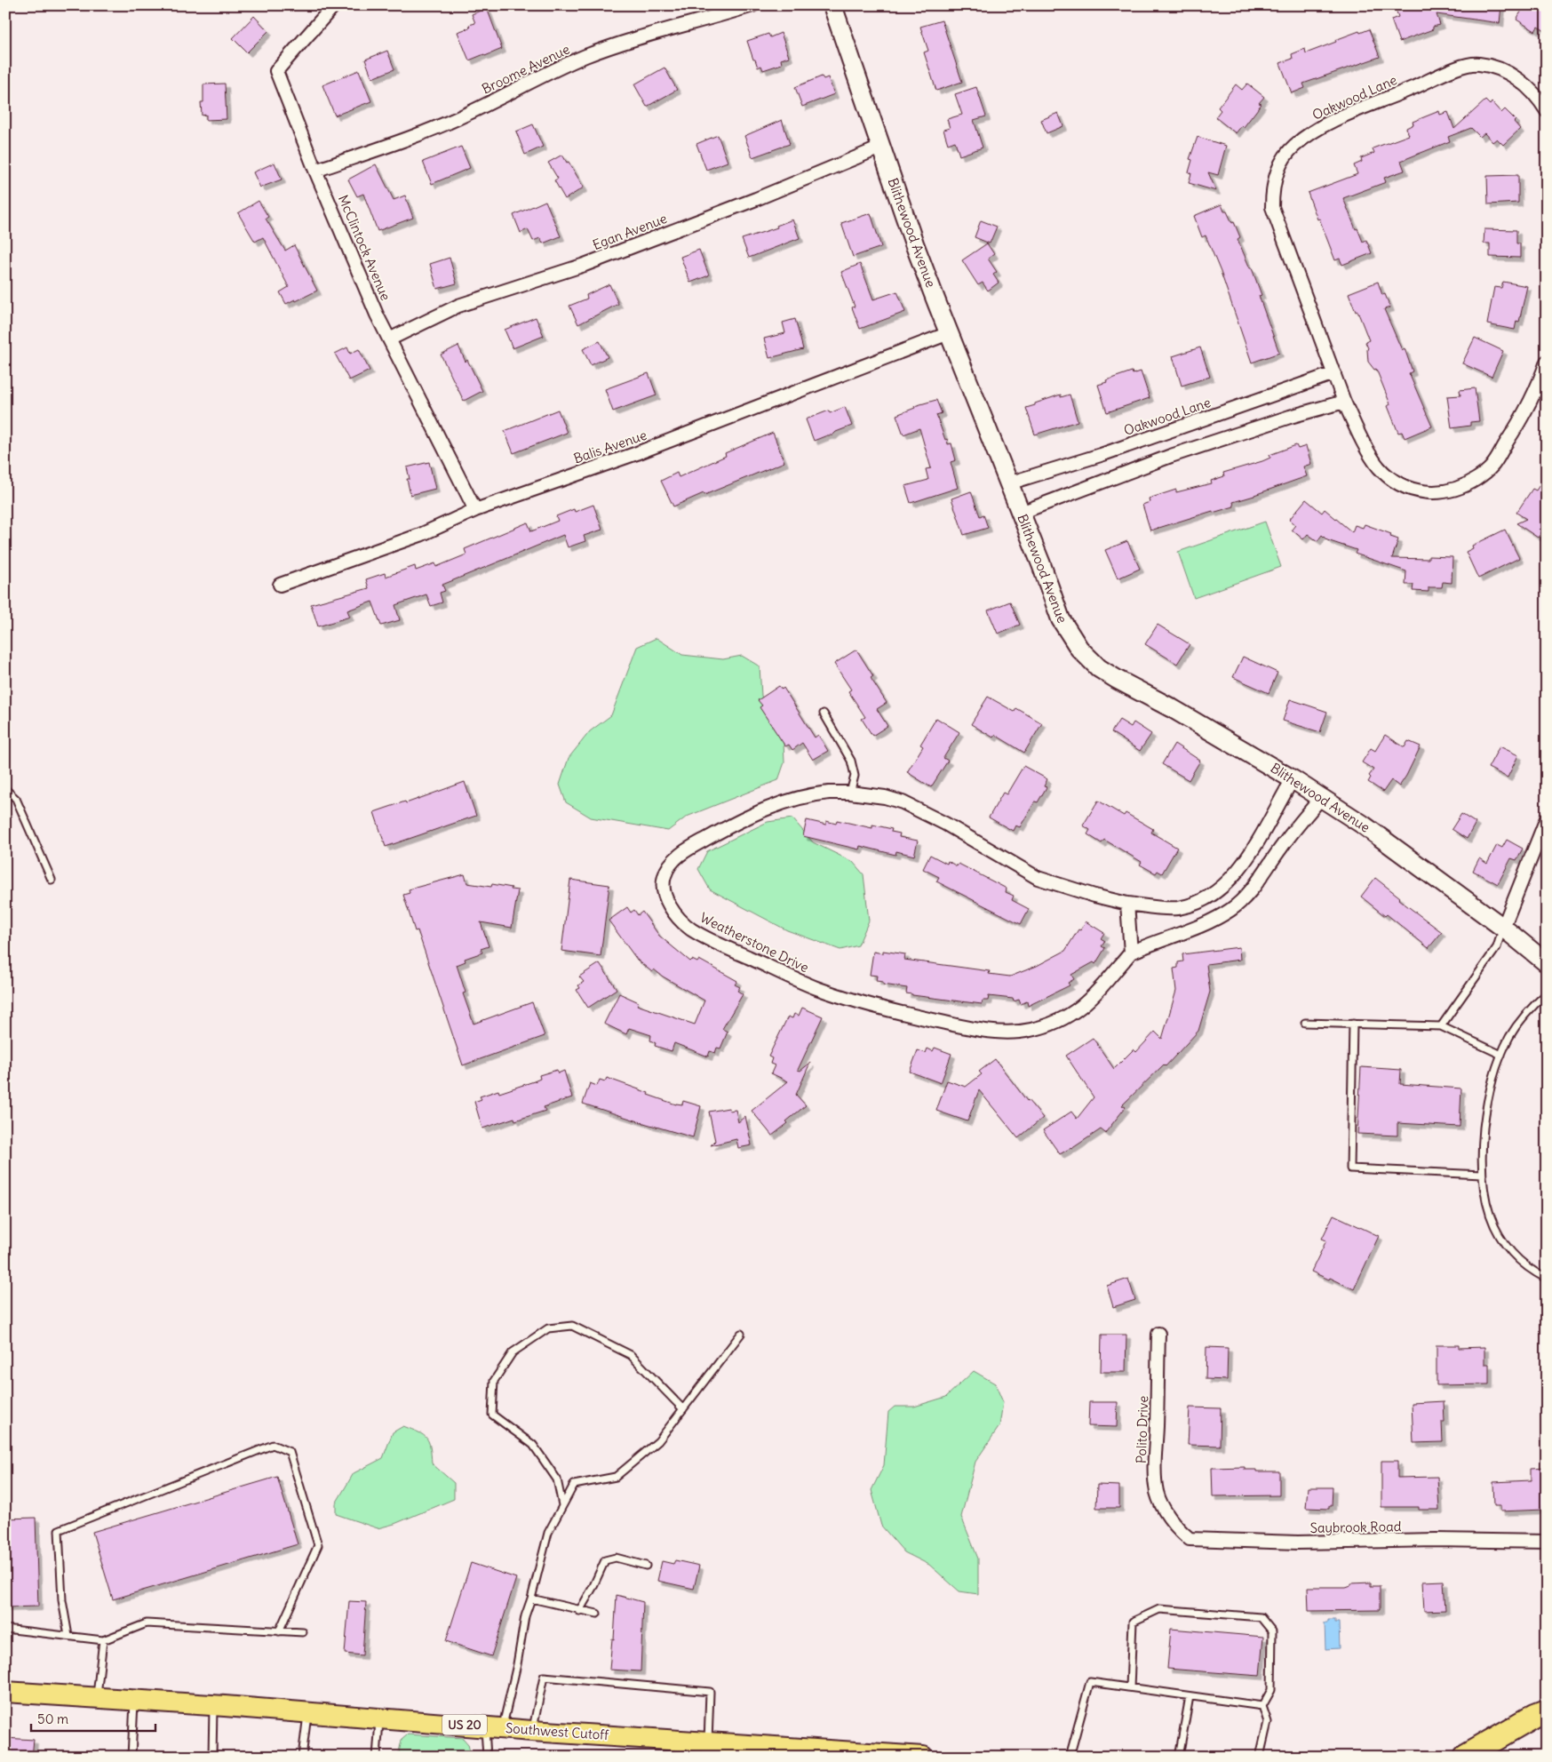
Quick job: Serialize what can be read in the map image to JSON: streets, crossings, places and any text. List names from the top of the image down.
{
  "streets": {
    "main road": ["US 20", "Southwest Cutoff"],
    "street": [
      "Broome Avenue",
      "Oakwood Lane",
      "Egan Avenue",
      "Blithewood Avenue",
      "McClintock Avenue",
      "Balis Avenue",
      "Weatherstone Drive",
      "Polito Drive",
      "Saybrook Road"
    ]
  },
  "crossings": [
    ["Broome Avenue", "McClintock Avenue"],
    ["Oakwood Lane", "Blithewood Avenue"],
    ["Egan Avenue", "Blithewood Avenue"],
    ["Egan Avenue", "McClintock Avenue"],
    ["Blithewood Avenue", "Balis Avenue"],
    ["Blithewood Avenue", "Weatherstone Drive"],
    ["McClintock Avenue", "Balis Avenue"],
    ["Polito Drive", "Saybrook Road"]
  ],
  "scale_bar": "50 m"
}
